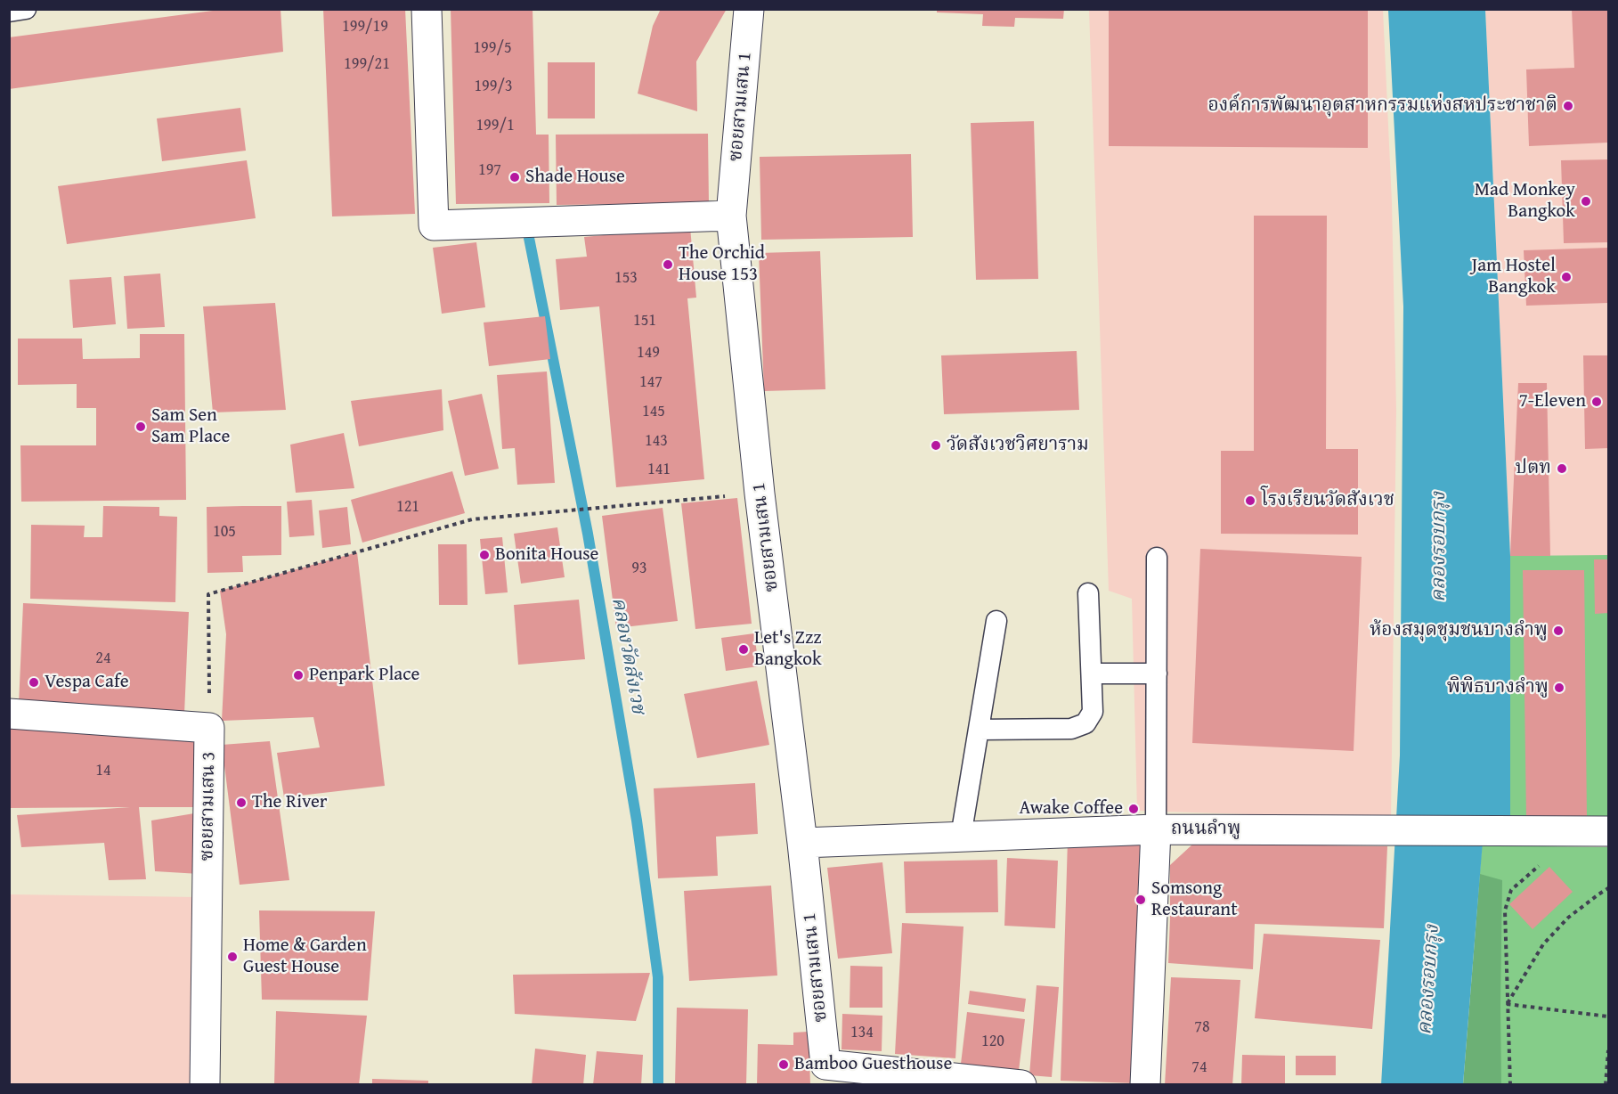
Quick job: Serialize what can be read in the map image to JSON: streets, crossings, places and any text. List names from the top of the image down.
{
  "streets": {
    "street": ["ซอยสามเสน 1", "ซอยสามเสน 3", "ถนนลำพู"]
  },
  "crossings": [
    ["ซอยสามเสน 1", "ถนนลำพู"]
  ],
  "water": ["คลองรอบกรุง", "คลองวัดสังเวช"],
  "places": [
    "องค์การพัฒนาอุตสาหกรรมแห่งสหประชาชาติ",
    "Shade House",
    "Mad Monkey Bangkok",
    "The Orchid House 153",
    "Jam Hostel Bangkok",
    "7-Eleven",
    "Sam Sen Sam Place",
    "วัดสังเวชวิศยาราม",
    "ปตท",
    "โรงเรียนวัดสังเวช",
    "Bonita House",
    "ห้องสมุดชุมชนบางลำพู",
    "Let's Zzz Bangkok",
    "Penpark Place",
    "Vespa Cafe",
    "พิพิธบางลำพู",
    "The River",
    "Awake Coffee",
    "Somsong Restaurant",
    "Home & Garden Guest House",
    "Bamboo Guesthouse"
  ],
  "house_numbers": [
    "199/19",
    "199/5",
    "199/21",
    "199/3",
    "199/1",
    "197",
    "153",
    "151",
    "149",
    "147",
    "145",
    "143",
    "141",
    "121",
    "105",
    "93",
    "24",
    "14",
    "78",
    "134",
    "120",
    "74"
  ]
}
